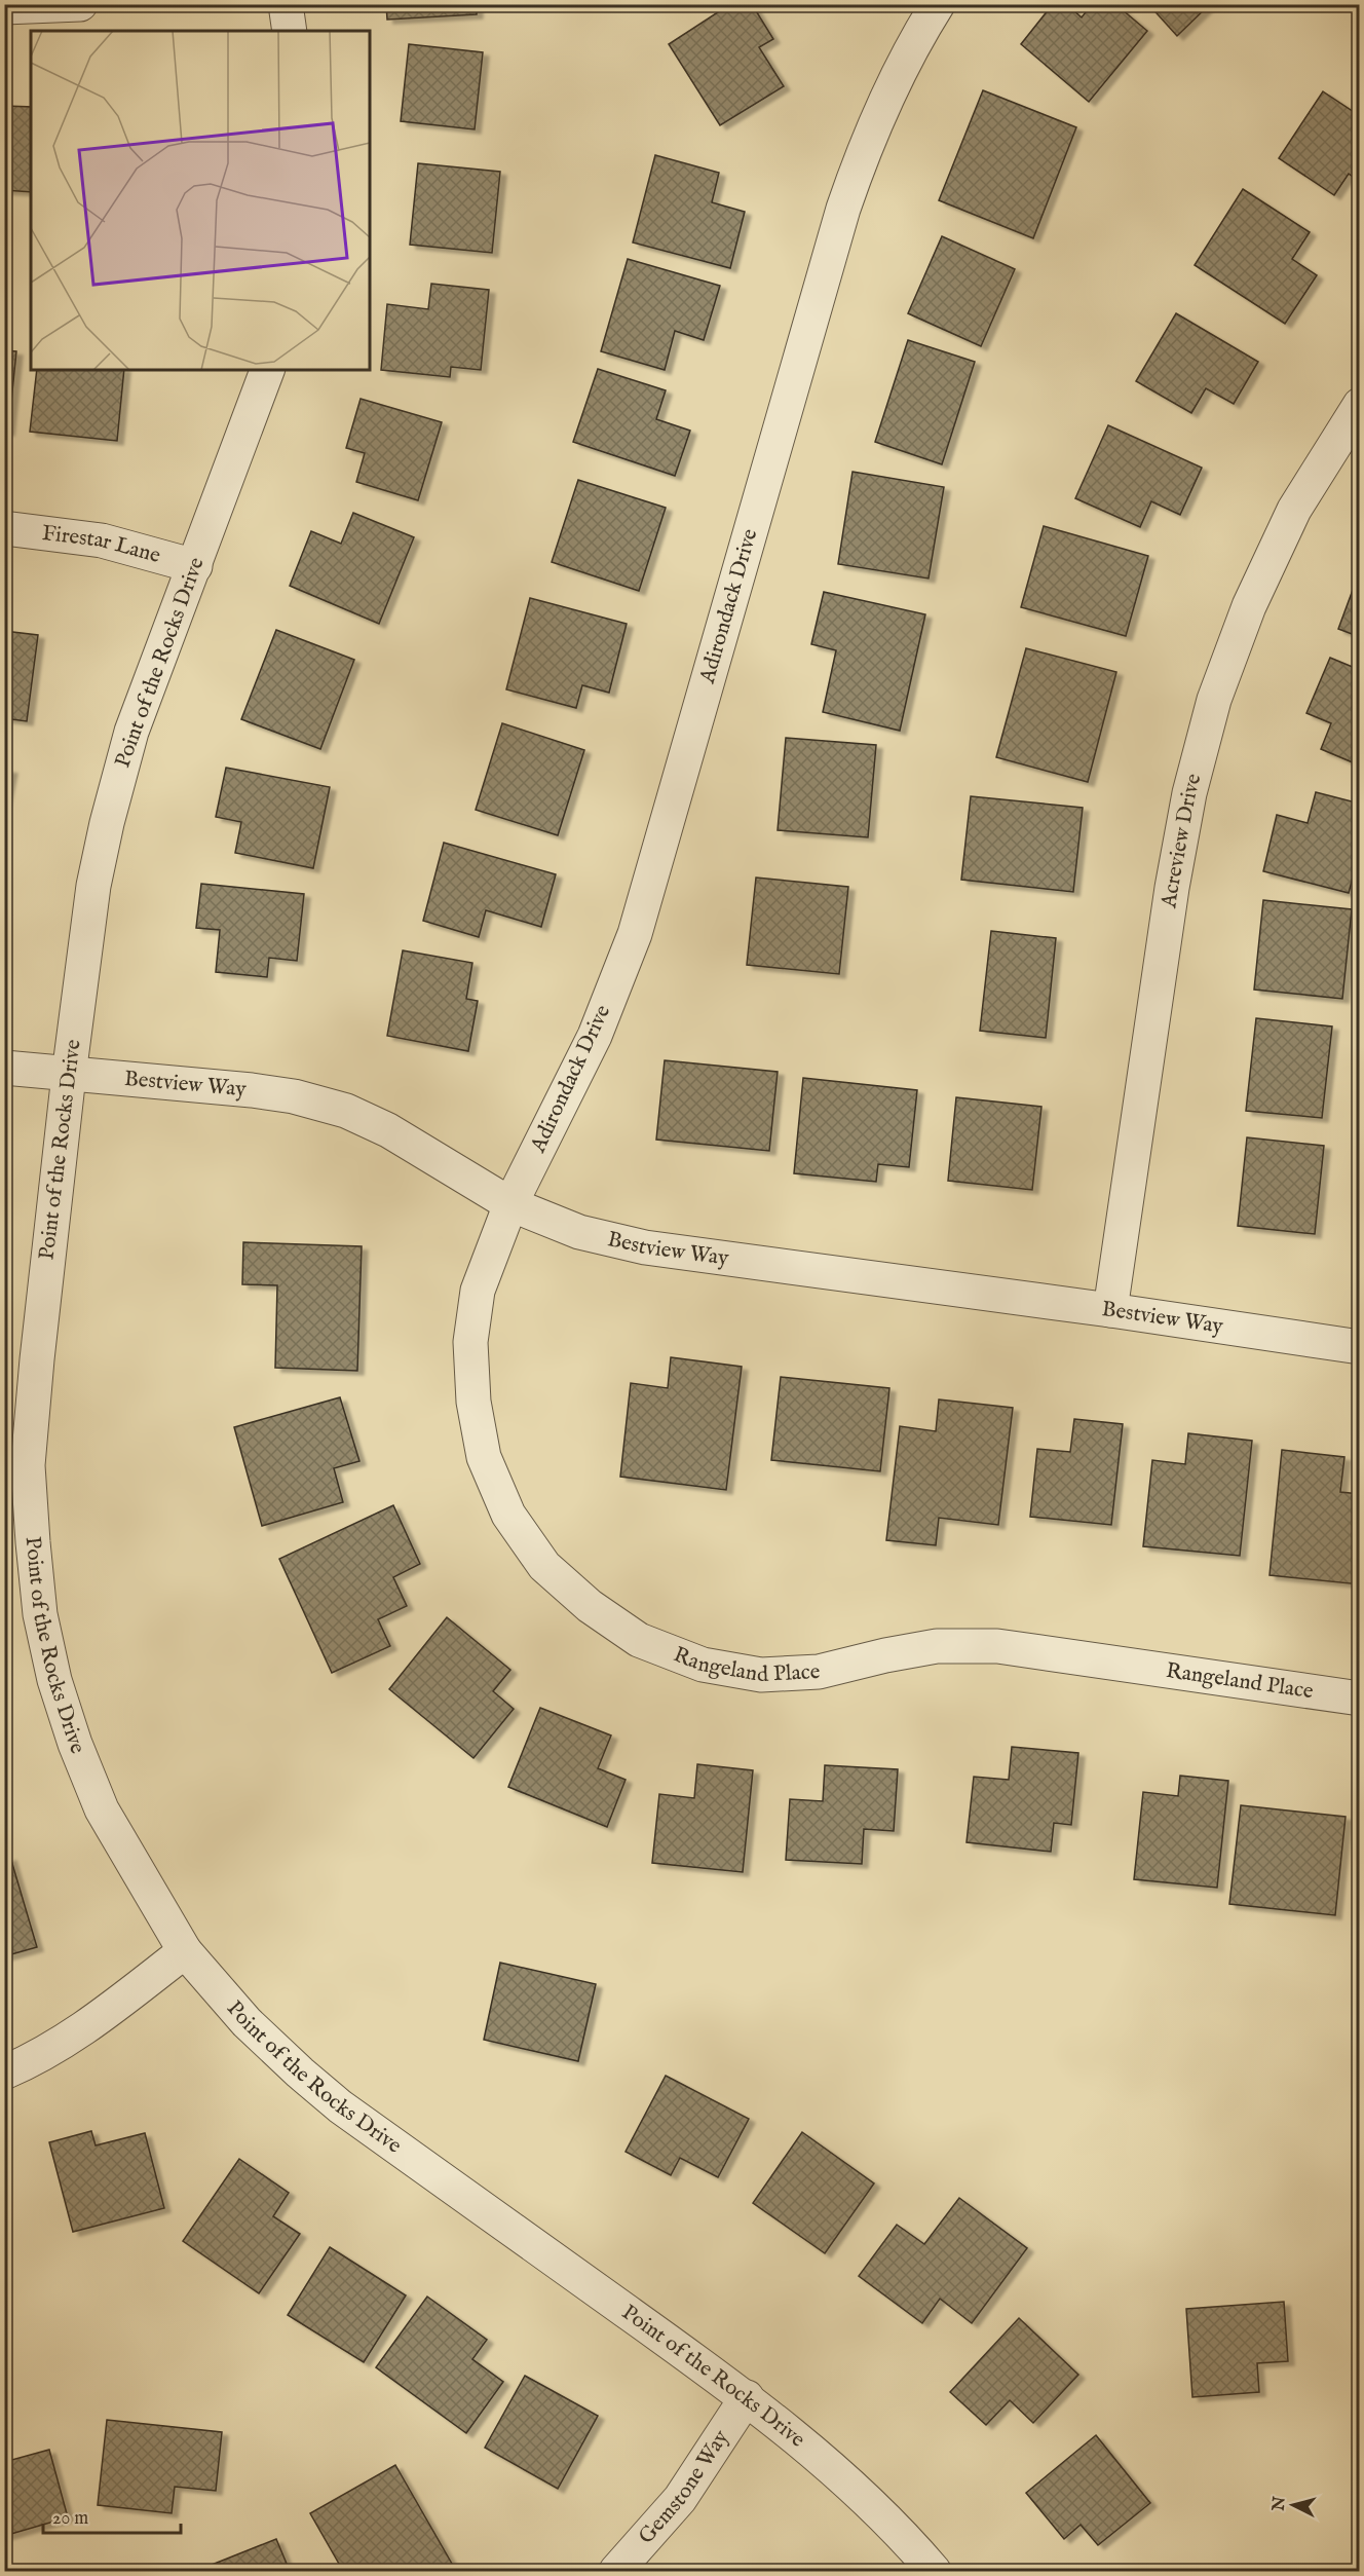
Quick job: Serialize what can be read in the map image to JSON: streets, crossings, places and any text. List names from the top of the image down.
{
  "streets": {
    "street": [
      "Firestar Lane",
      "Adirondack Drive",
      "Point of the Rocks Drive",
      "Acreview Drive",
      "Bestview Way",
      "Rangeland Place",
      "Gemstone Way"
    ]
  },
  "crossings": [
    ["Firestar Lane", "Point of the Rocks Drive"],
    ["Adirondack Drive", "Bestview Way"],
    ["Adirondack Drive", "Rangeland Place"],
    ["Point of the Rocks Drive", "Bestview Way"],
    ["Point of the Rocks Drive", "Gemstone Way"],
    ["Acreview Drive", "Bestview Way"],
    ["Bestview Way", "Rangeland Place"]
  ],
  "scale_bar": "20 m",
  "north": "left"
}
